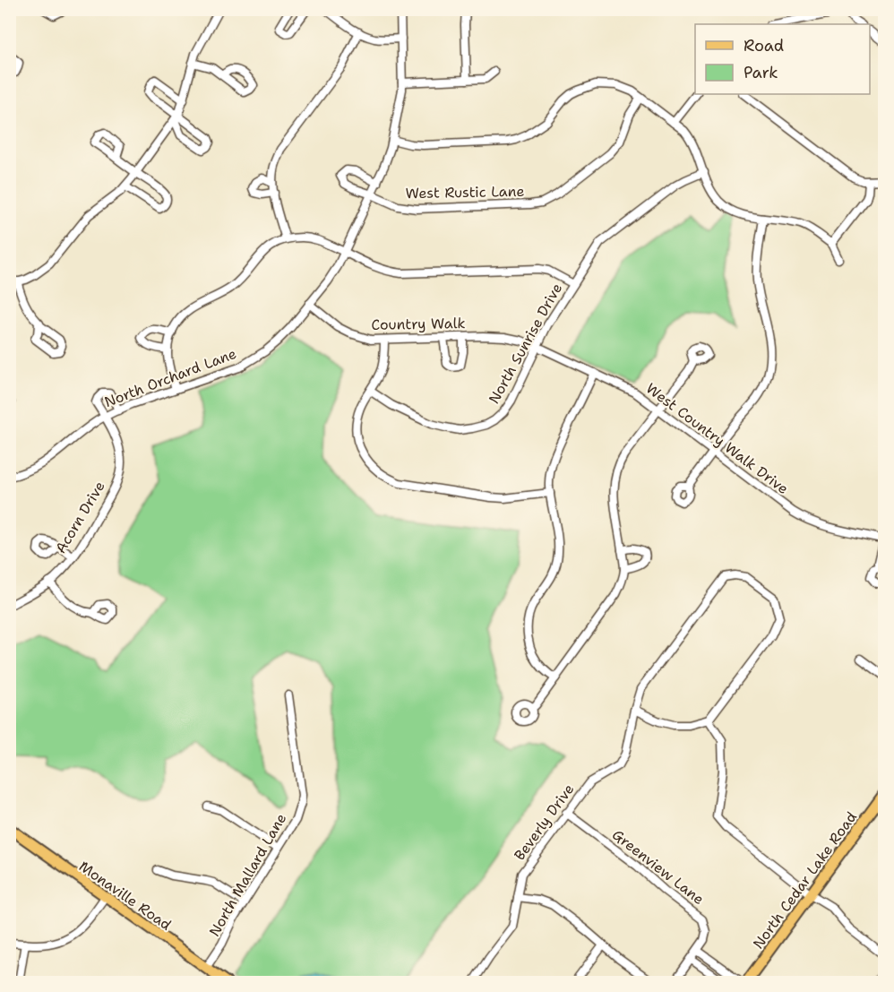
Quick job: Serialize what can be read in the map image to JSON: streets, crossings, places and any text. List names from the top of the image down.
{
  "streets": {
    "main road": ["North Cedar Lake Road", "Monaville Road"],
    "street": [
      "West Rustic Lane",
      "Country Walk",
      "North Sunrise Drive",
      "North Orchard Lane",
      "West Country Walk Drive",
      "Acorn Drive",
      "Beverly Drive",
      "Greenview Lane",
      "North Mallard Lane"
    ]
  },
  "crossings": [
    ["West Rustic Lane", "North Orchard Lane"],
    ["Country Walk", "North Sunrise Drive"],
    ["Country Walk", "North Orchard Lane"],
    ["Country Walk", "West Country Walk Drive"],
    ["North Sunrise Drive", "West Country Walk Drive"],
    ["North Orchard Lane", "Acorn Drive"],
    ["Beverly Drive", "Greenview Lane"],
    ["North Mallard Lane", "Monaville Road"]
  ],
  "legend": ["Road", "Park"]
}
